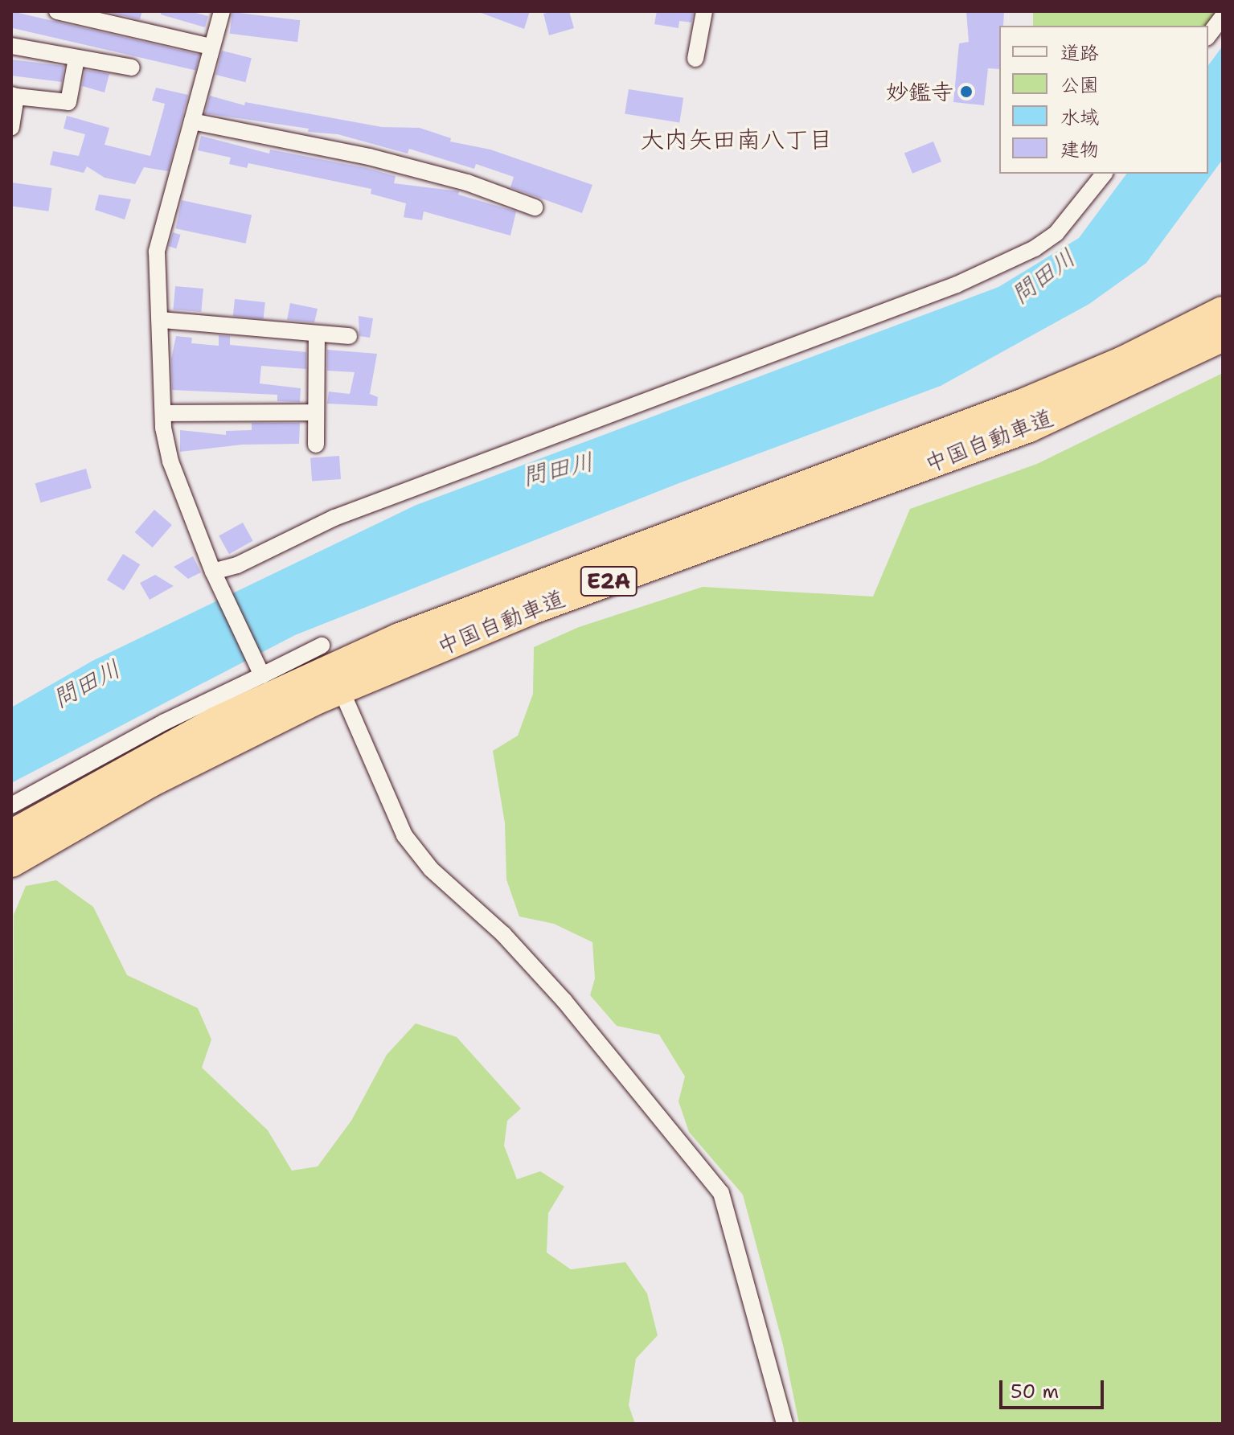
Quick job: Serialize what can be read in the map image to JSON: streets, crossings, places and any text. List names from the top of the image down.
{
  "streets": {
    "highway": ["中国自動車道", "E2A"]
  },
  "districts": ["大内矢田南八丁目"],
  "water": ["問田川"],
  "places": ["妙鑑寺"],
  "legend": [
    "道路",
    "公園",
    "水域",
    "建物"
  ],
  "scale_bar": "50 m"
}
